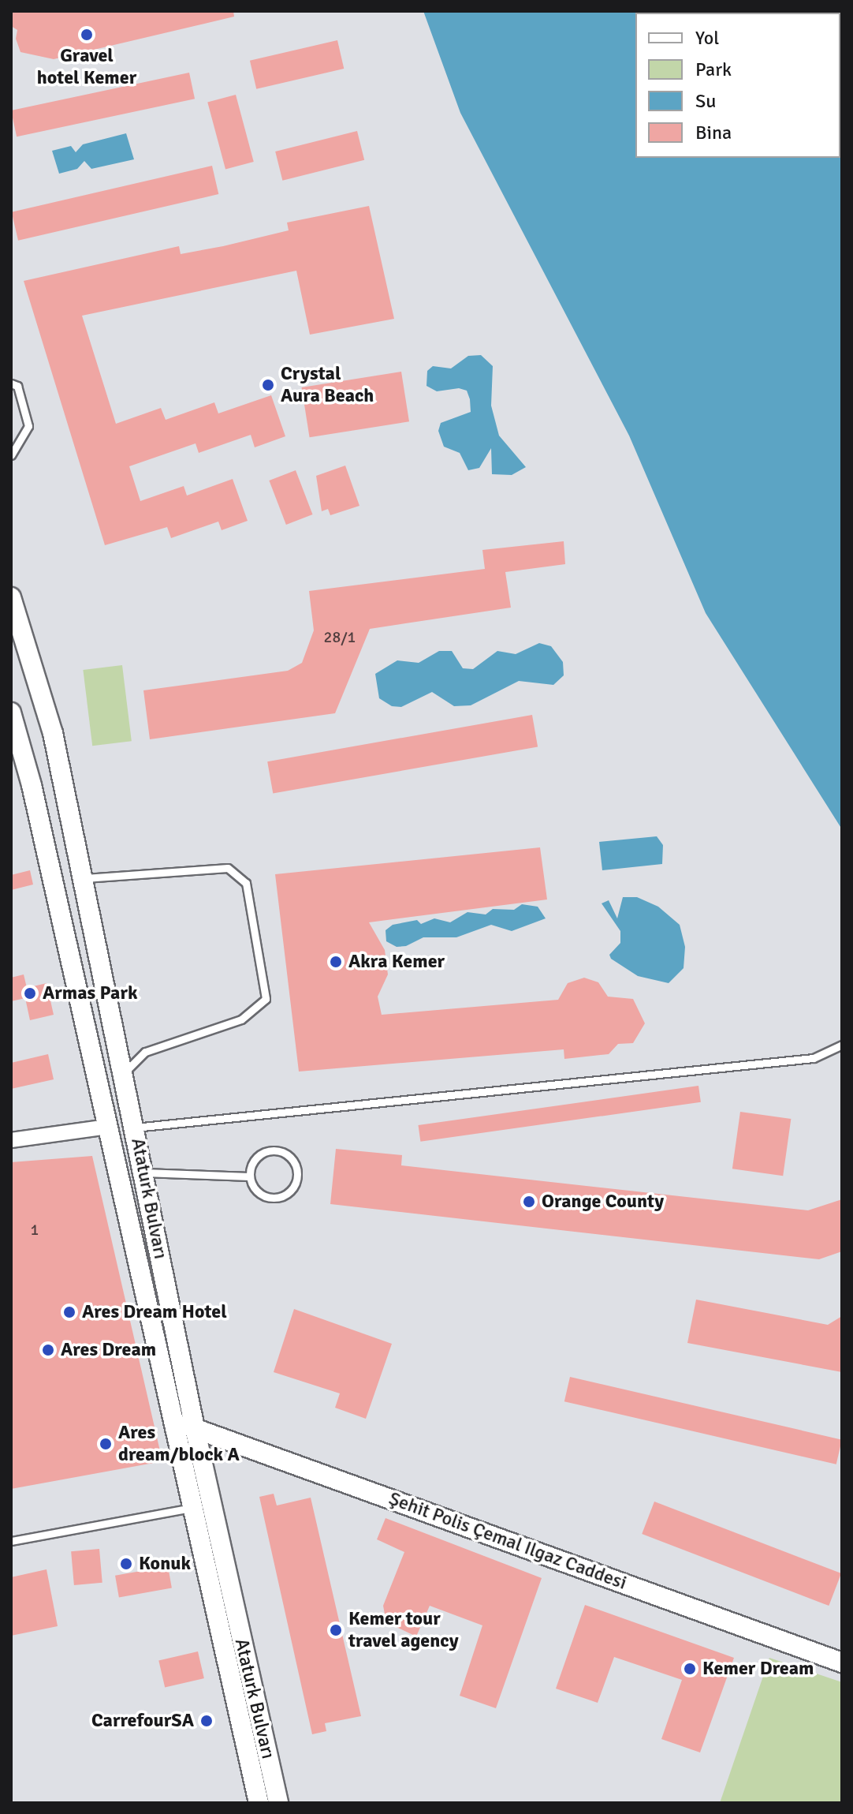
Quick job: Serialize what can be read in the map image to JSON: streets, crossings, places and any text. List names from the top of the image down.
{
  "streets": {
    "main road": ["Ataturk Bulvarı", "Şehit Polis Çemal Ilgaz Caddesi"]
  },
  "crossings": [
    ["Ataturk Bulvarı", "Şehit Polis Çemal Ilgaz Caddesi"]
  ],
  "places": [
    "Gravel hotel Kemer",
    "Crystal Aura Beach",
    "Akra Kemer",
    "Armas Park",
    "Orange County",
    "Ares Dream Hotel",
    "Ares Dream",
    "Ares dream/block A",
    "Konuk",
    "Kemer tour travel agency",
    "Kemer Dream",
    "CarrefourSA"
  ],
  "house_numbers": ["28/1", "1"],
  "legend": [
    "Yol",
    "Park",
    "Su",
    "Bina"
  ]
}
